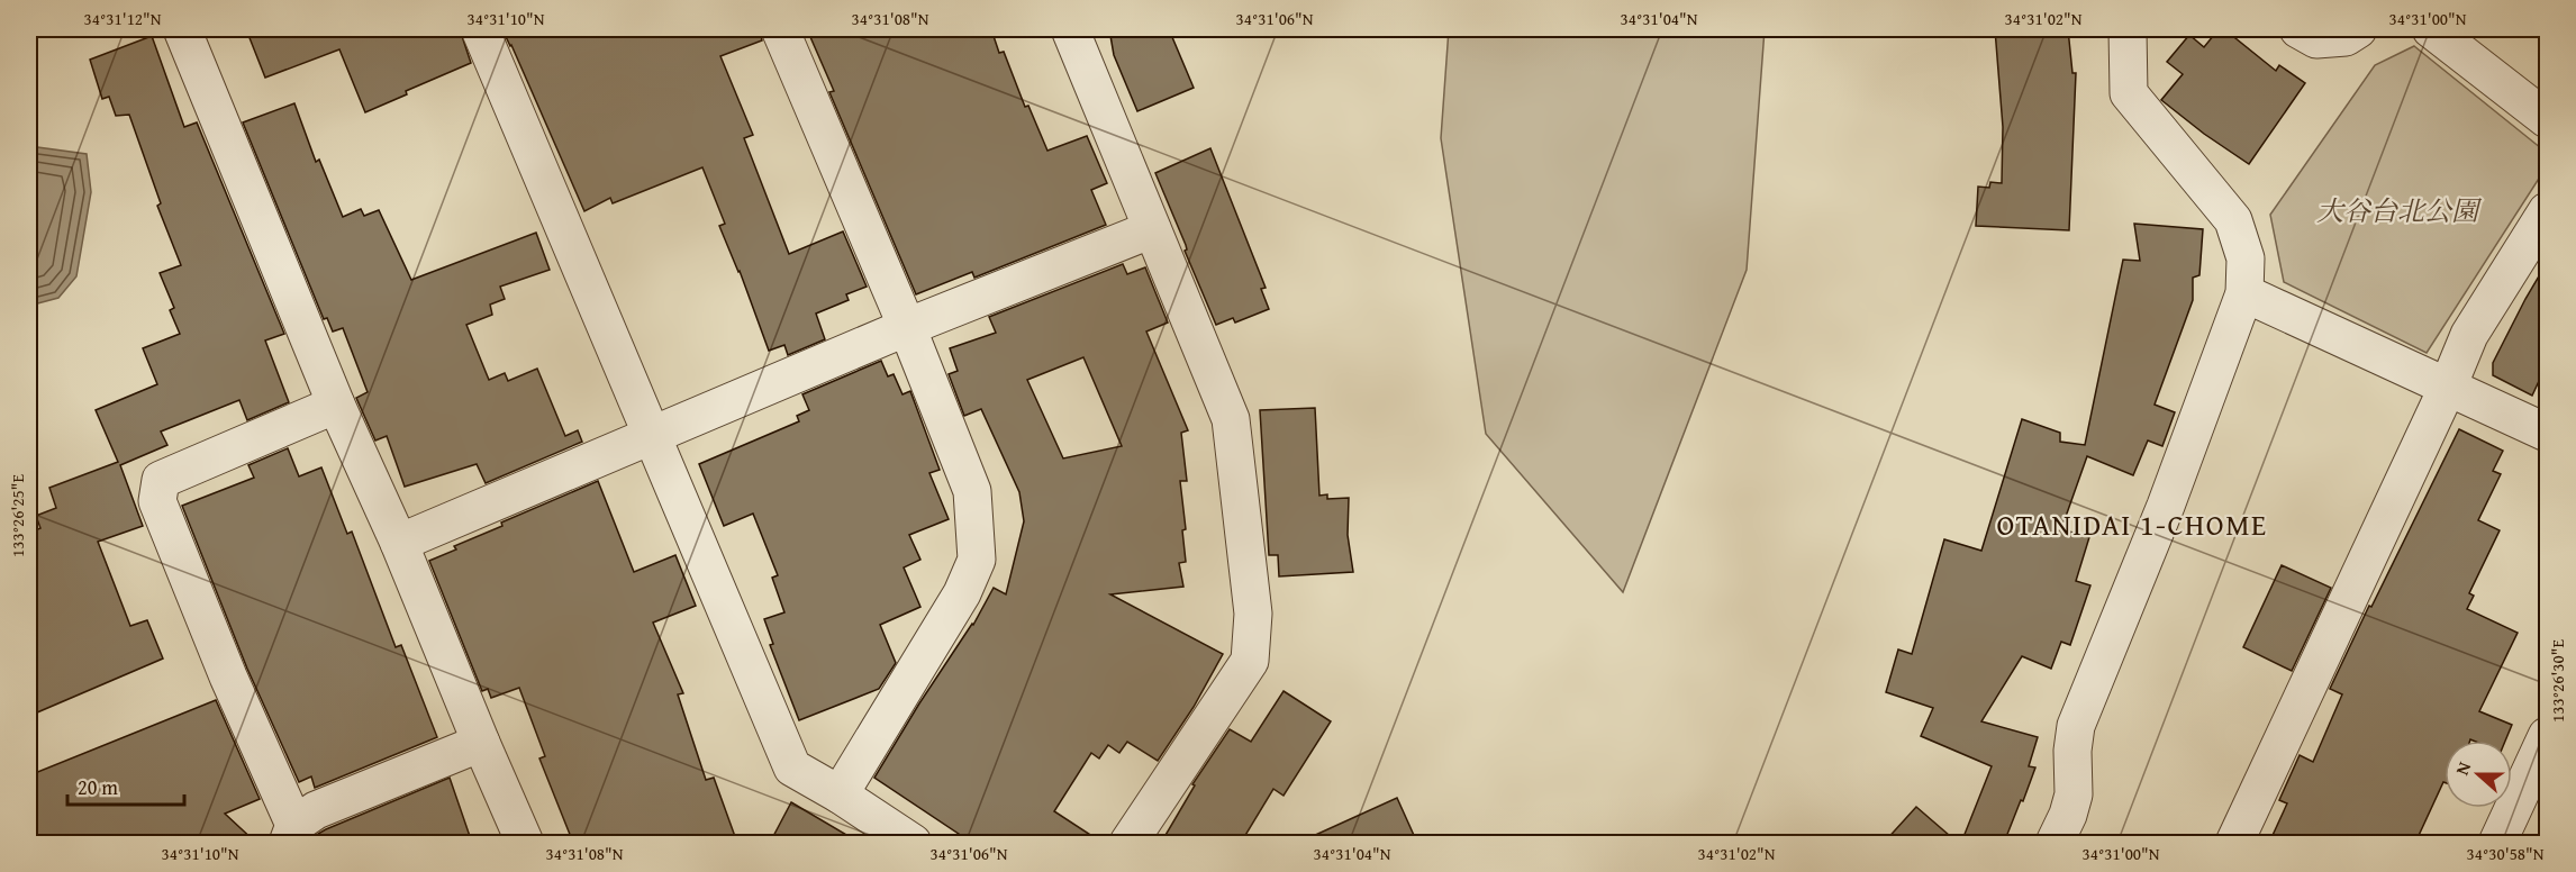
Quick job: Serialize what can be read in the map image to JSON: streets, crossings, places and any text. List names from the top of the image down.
{
  "districts": ["OTANIDAI 1-CHOME"],
  "parks": ["大谷台北公園"],
  "scale_bar": "20 m",
  "north": "left",
  "coordinates": [
    "34°31'12\"N",
    "34°31'10\"N",
    "34°31'08\"N",
    "34°31'06\"N",
    "34°31'04\"N",
    "34°31'02\"N",
    "34°31'00\"N",
    "133°26'25\"E",
    "133°26'30\"E",
    "34°30'58\"N"
  ]
}
